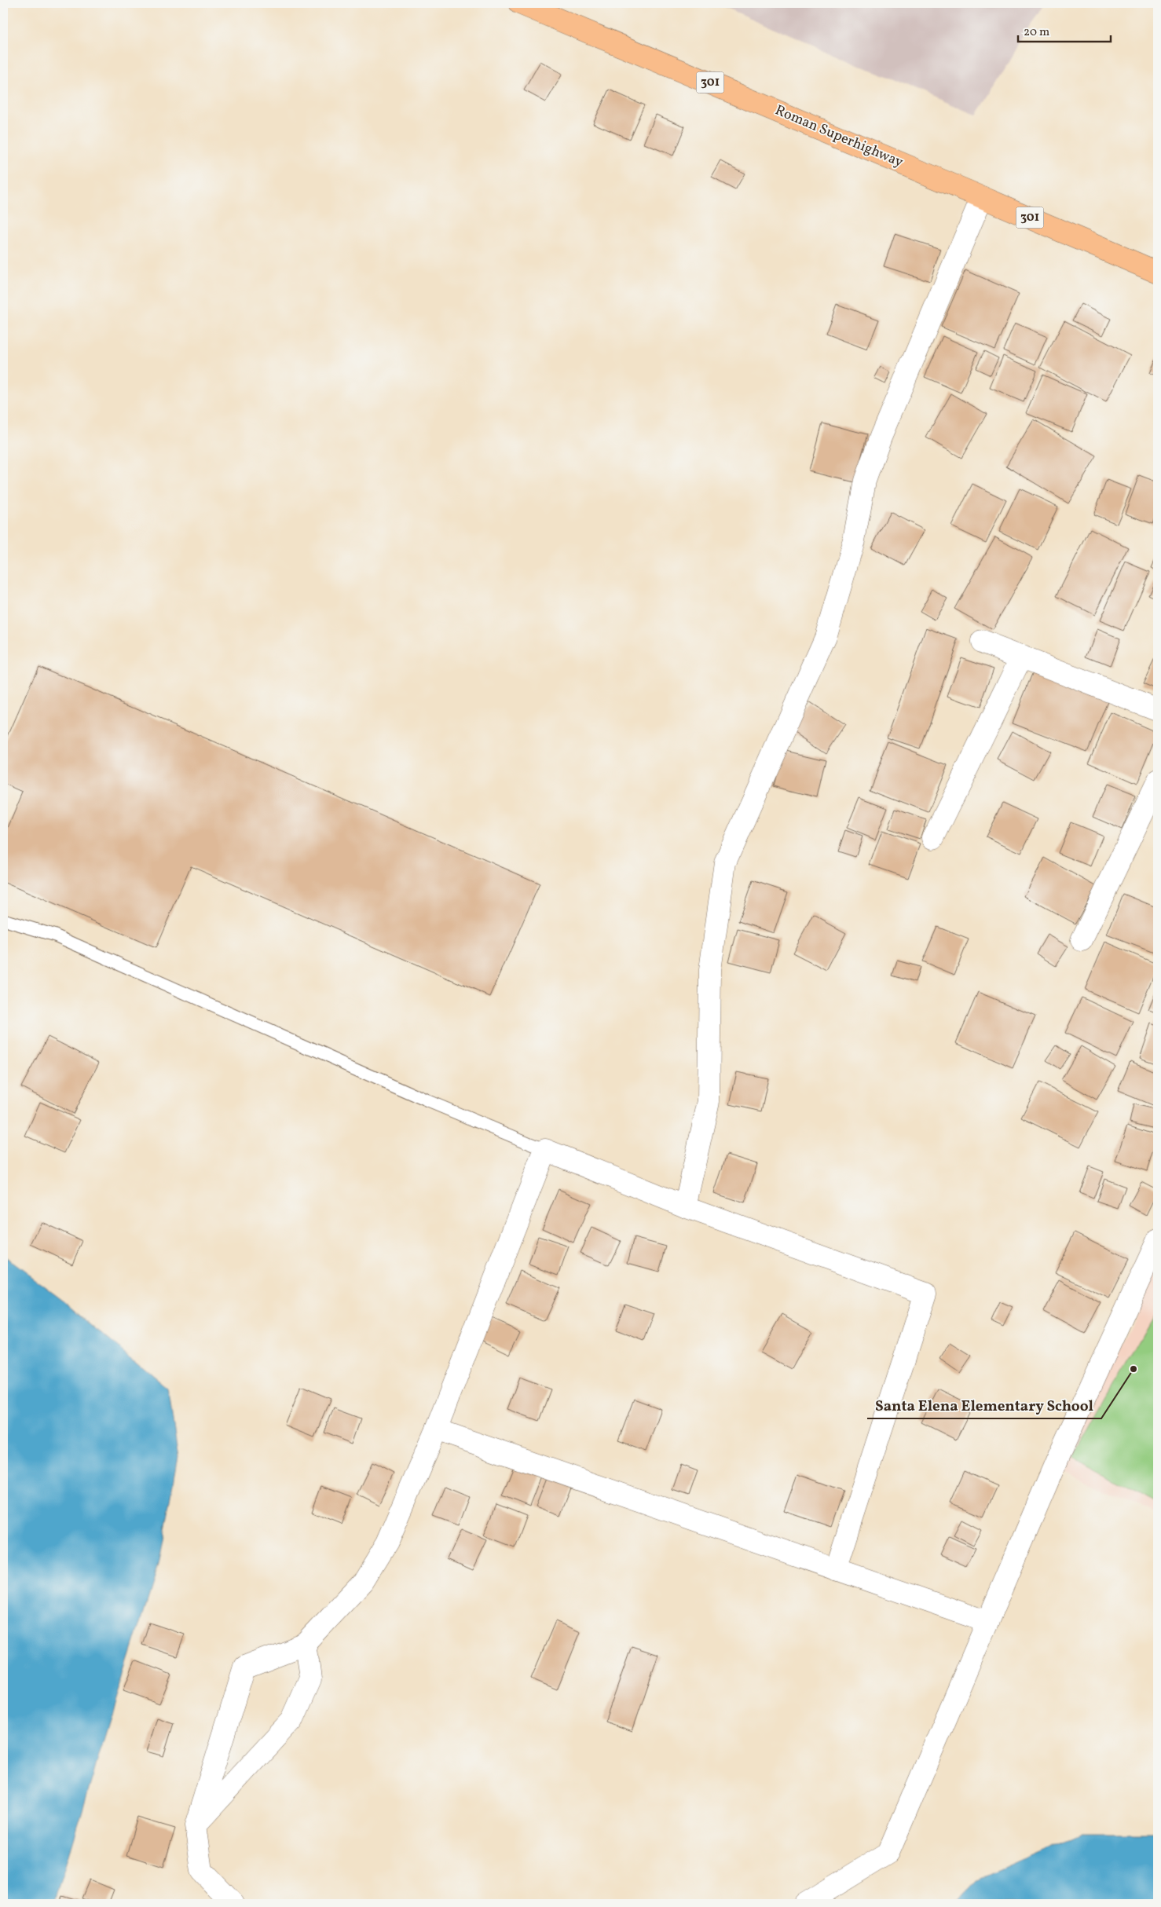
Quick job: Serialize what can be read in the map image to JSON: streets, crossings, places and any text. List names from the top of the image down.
{
  "streets": {
    "main road": ["301", "Roman Superhighway"]
  },
  "places": ["Santa Elena Elementary School"],
  "scale_bar": "20 m"
}
